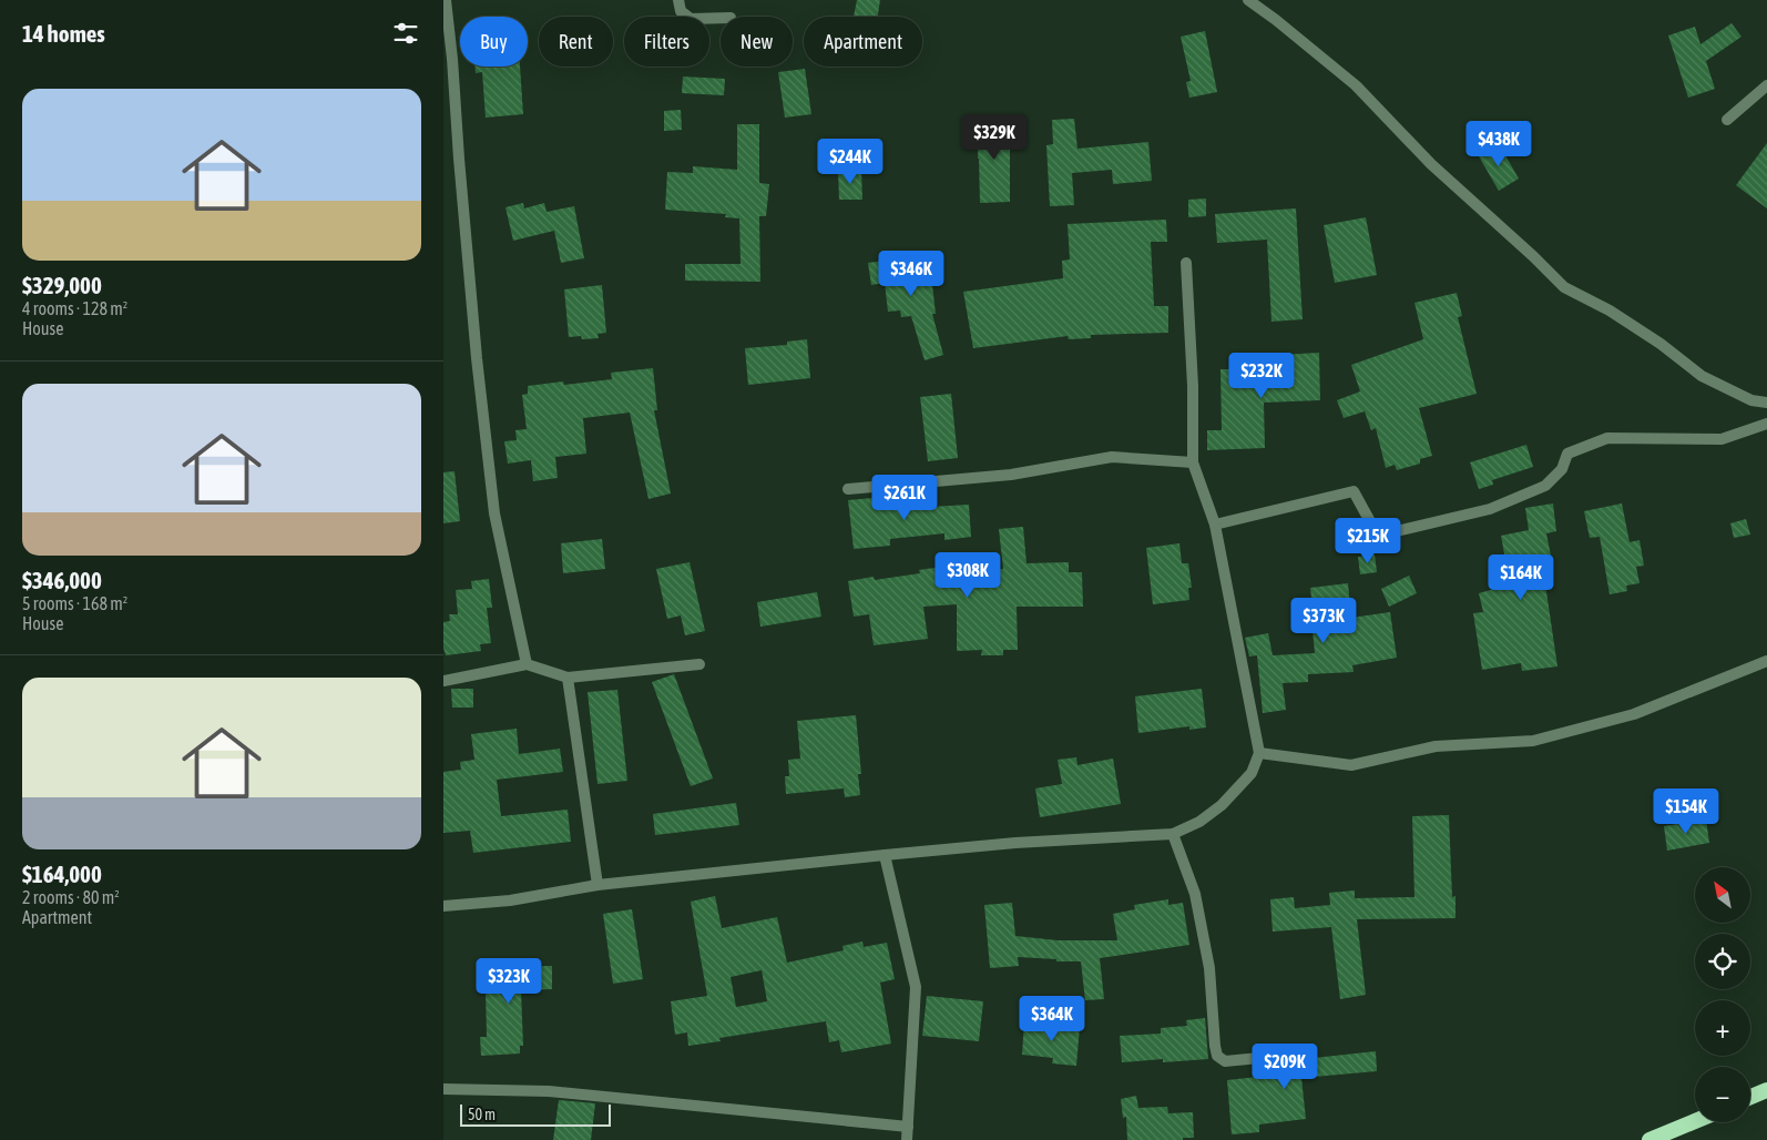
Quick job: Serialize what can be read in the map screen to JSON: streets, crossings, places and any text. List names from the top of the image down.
{
  "scale_bar": "50 m",
  "north": "top left",
  "page": {
    "heading": "14 homes",
    "chip": [
      "Buy",
      "Rent",
      "Filters",
      "New",
      "Apartment"
    ],
    "list": [
      {
        "name": "$329,000",
        "note": "4 rooms · 128 m² · House"
      },
      {
        "name": "$346,000",
        "note": "5 rooms · 168 m² · House"
      },
      {
        "name": "$164,000",
        "note": "2 rooms · 80 m² · Apartment"
      }
    ],
    "price": [
      "$329K",
      "$438K",
      "$244K",
      "$346K",
      "$232K",
      "$261K",
      "$215K",
      "$308K",
      "$164K",
      "$373K",
      "$154K",
      "$323K",
      "$364K",
      "$209K"
    ],
    "map_buttons": ["+", "−"],
    "scale": "50 m"
  }
}
